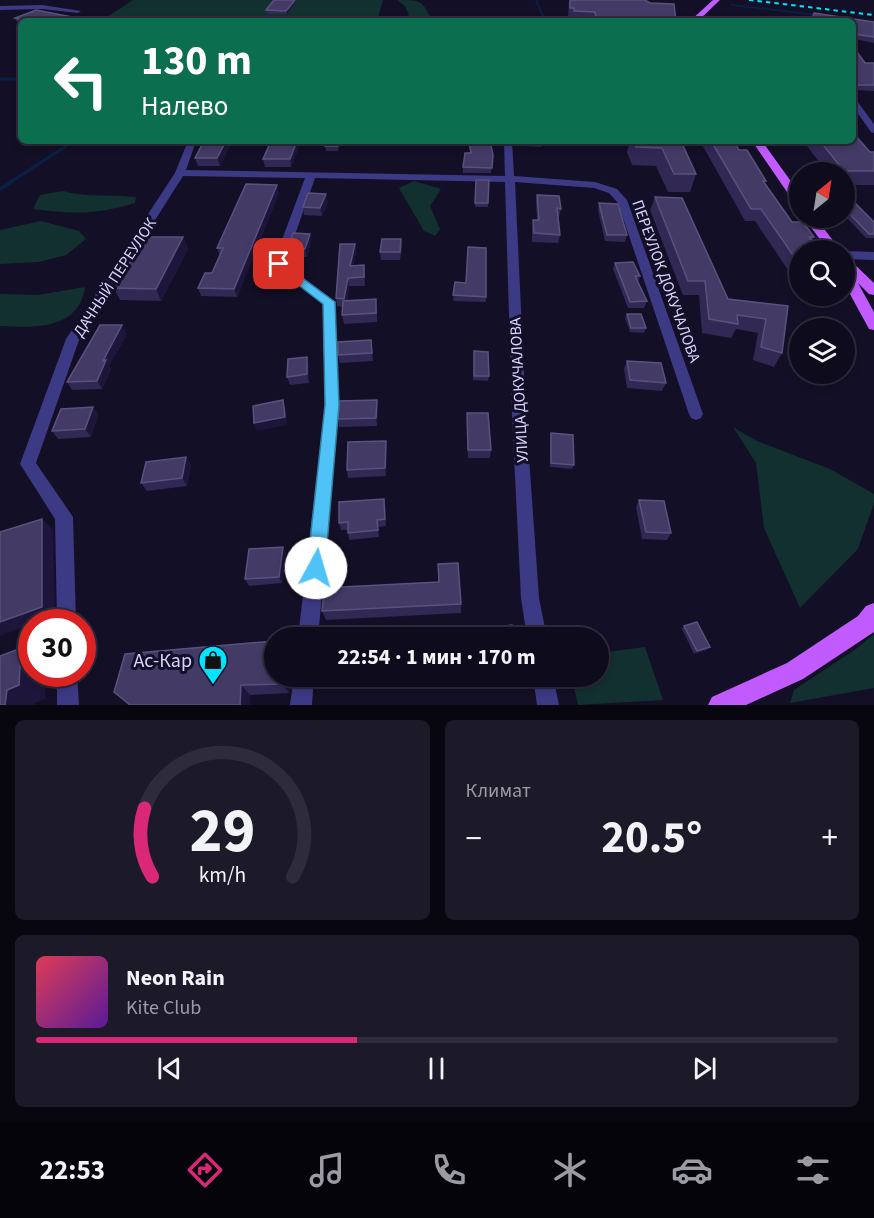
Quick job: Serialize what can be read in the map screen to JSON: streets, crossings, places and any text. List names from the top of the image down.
{
  "streets": {
    "street": ["ДАЧНЫЙ ПЕРЕУЛОК", "ПЕРЕУЛОК ДОКУЧАЛОВА", "УЛИЦА ДОКУЧАЛОВА"]
  },
  "crossings": [
    ["ДАЧНЫЙ ПЕРЕУЛОК", "ПЕРЕУЛОК ДОКУЧАЛОВА"],
    ["ПЕРЕУЛОК ДОКУЧАЛОВА", "УЛИЦА ДОКУЧАЛОВА"]
  ],
  "places": {
    "shop": ["Ас-Кар"]
  },
  "north": "top right",
  "page": {
    "turn": ["130 m", "Налево"],
    "limit": "30",
    "trip": "22:54 · 1 мин · 170 m",
    "tile": "Климат",
    "heat": ["−", "20.5°", "+"],
    "song": ["Neon Rain", "Kite Club"],
    "tabs": "22:53",
    "gauge": ["29", "km/h"]
  }
}
